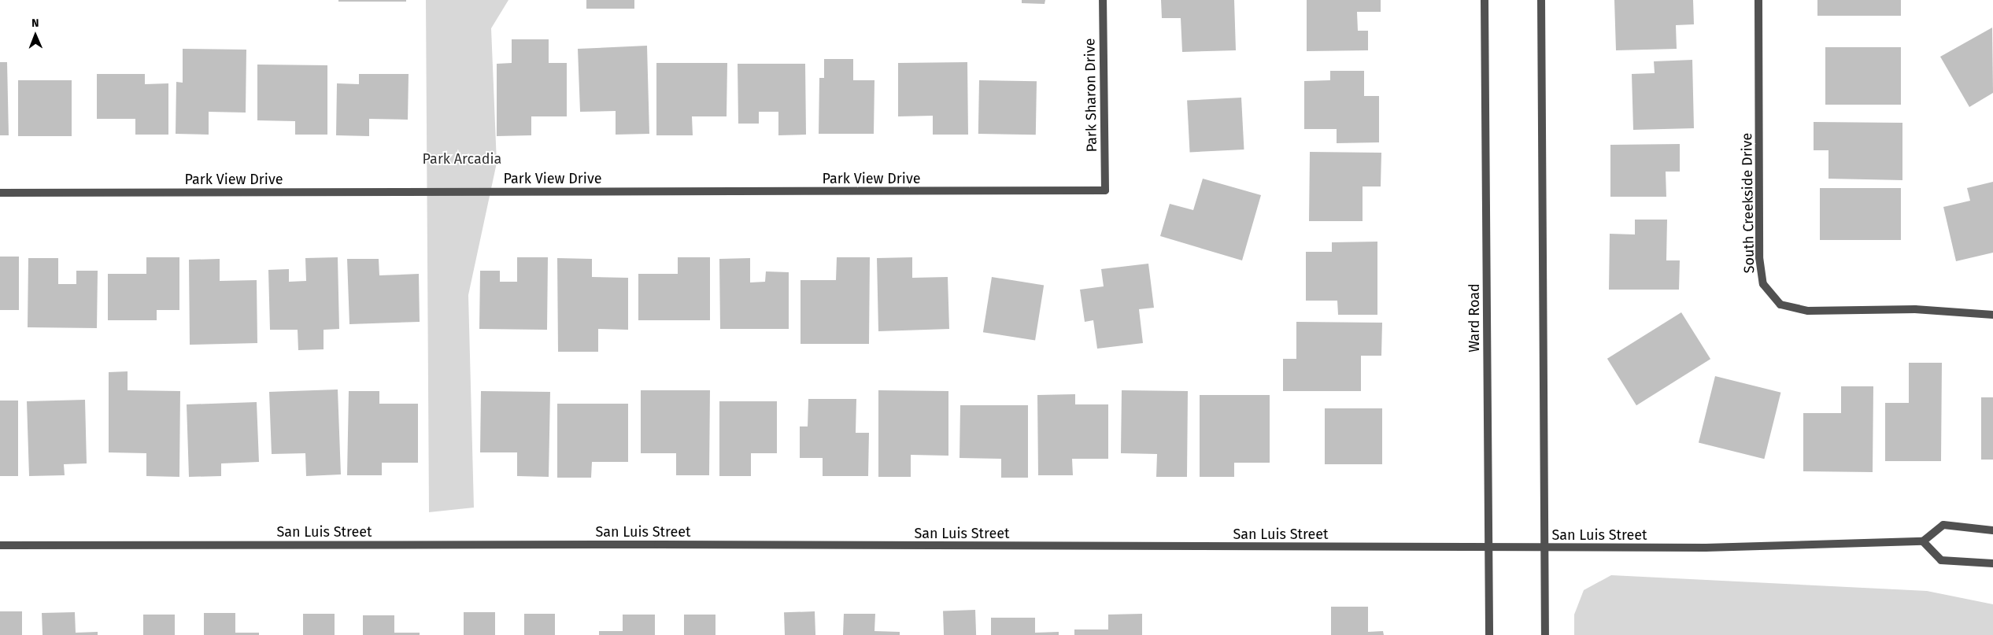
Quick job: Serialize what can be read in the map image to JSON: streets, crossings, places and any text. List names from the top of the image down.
{
  "streets": {
    "street": [
      "Park Sharon Drive",
      "Park View Drive",
      "South Creekside Drive",
      "Ward Road",
      "San Luis Street"
    ]
  },
  "crossings": [
    ["Park Sharon Drive", "Park View Drive"],
    ["Ward Road", "San Luis Street"]
  ],
  "parks": ["Park Arcadia"],
  "north": "top"
}
